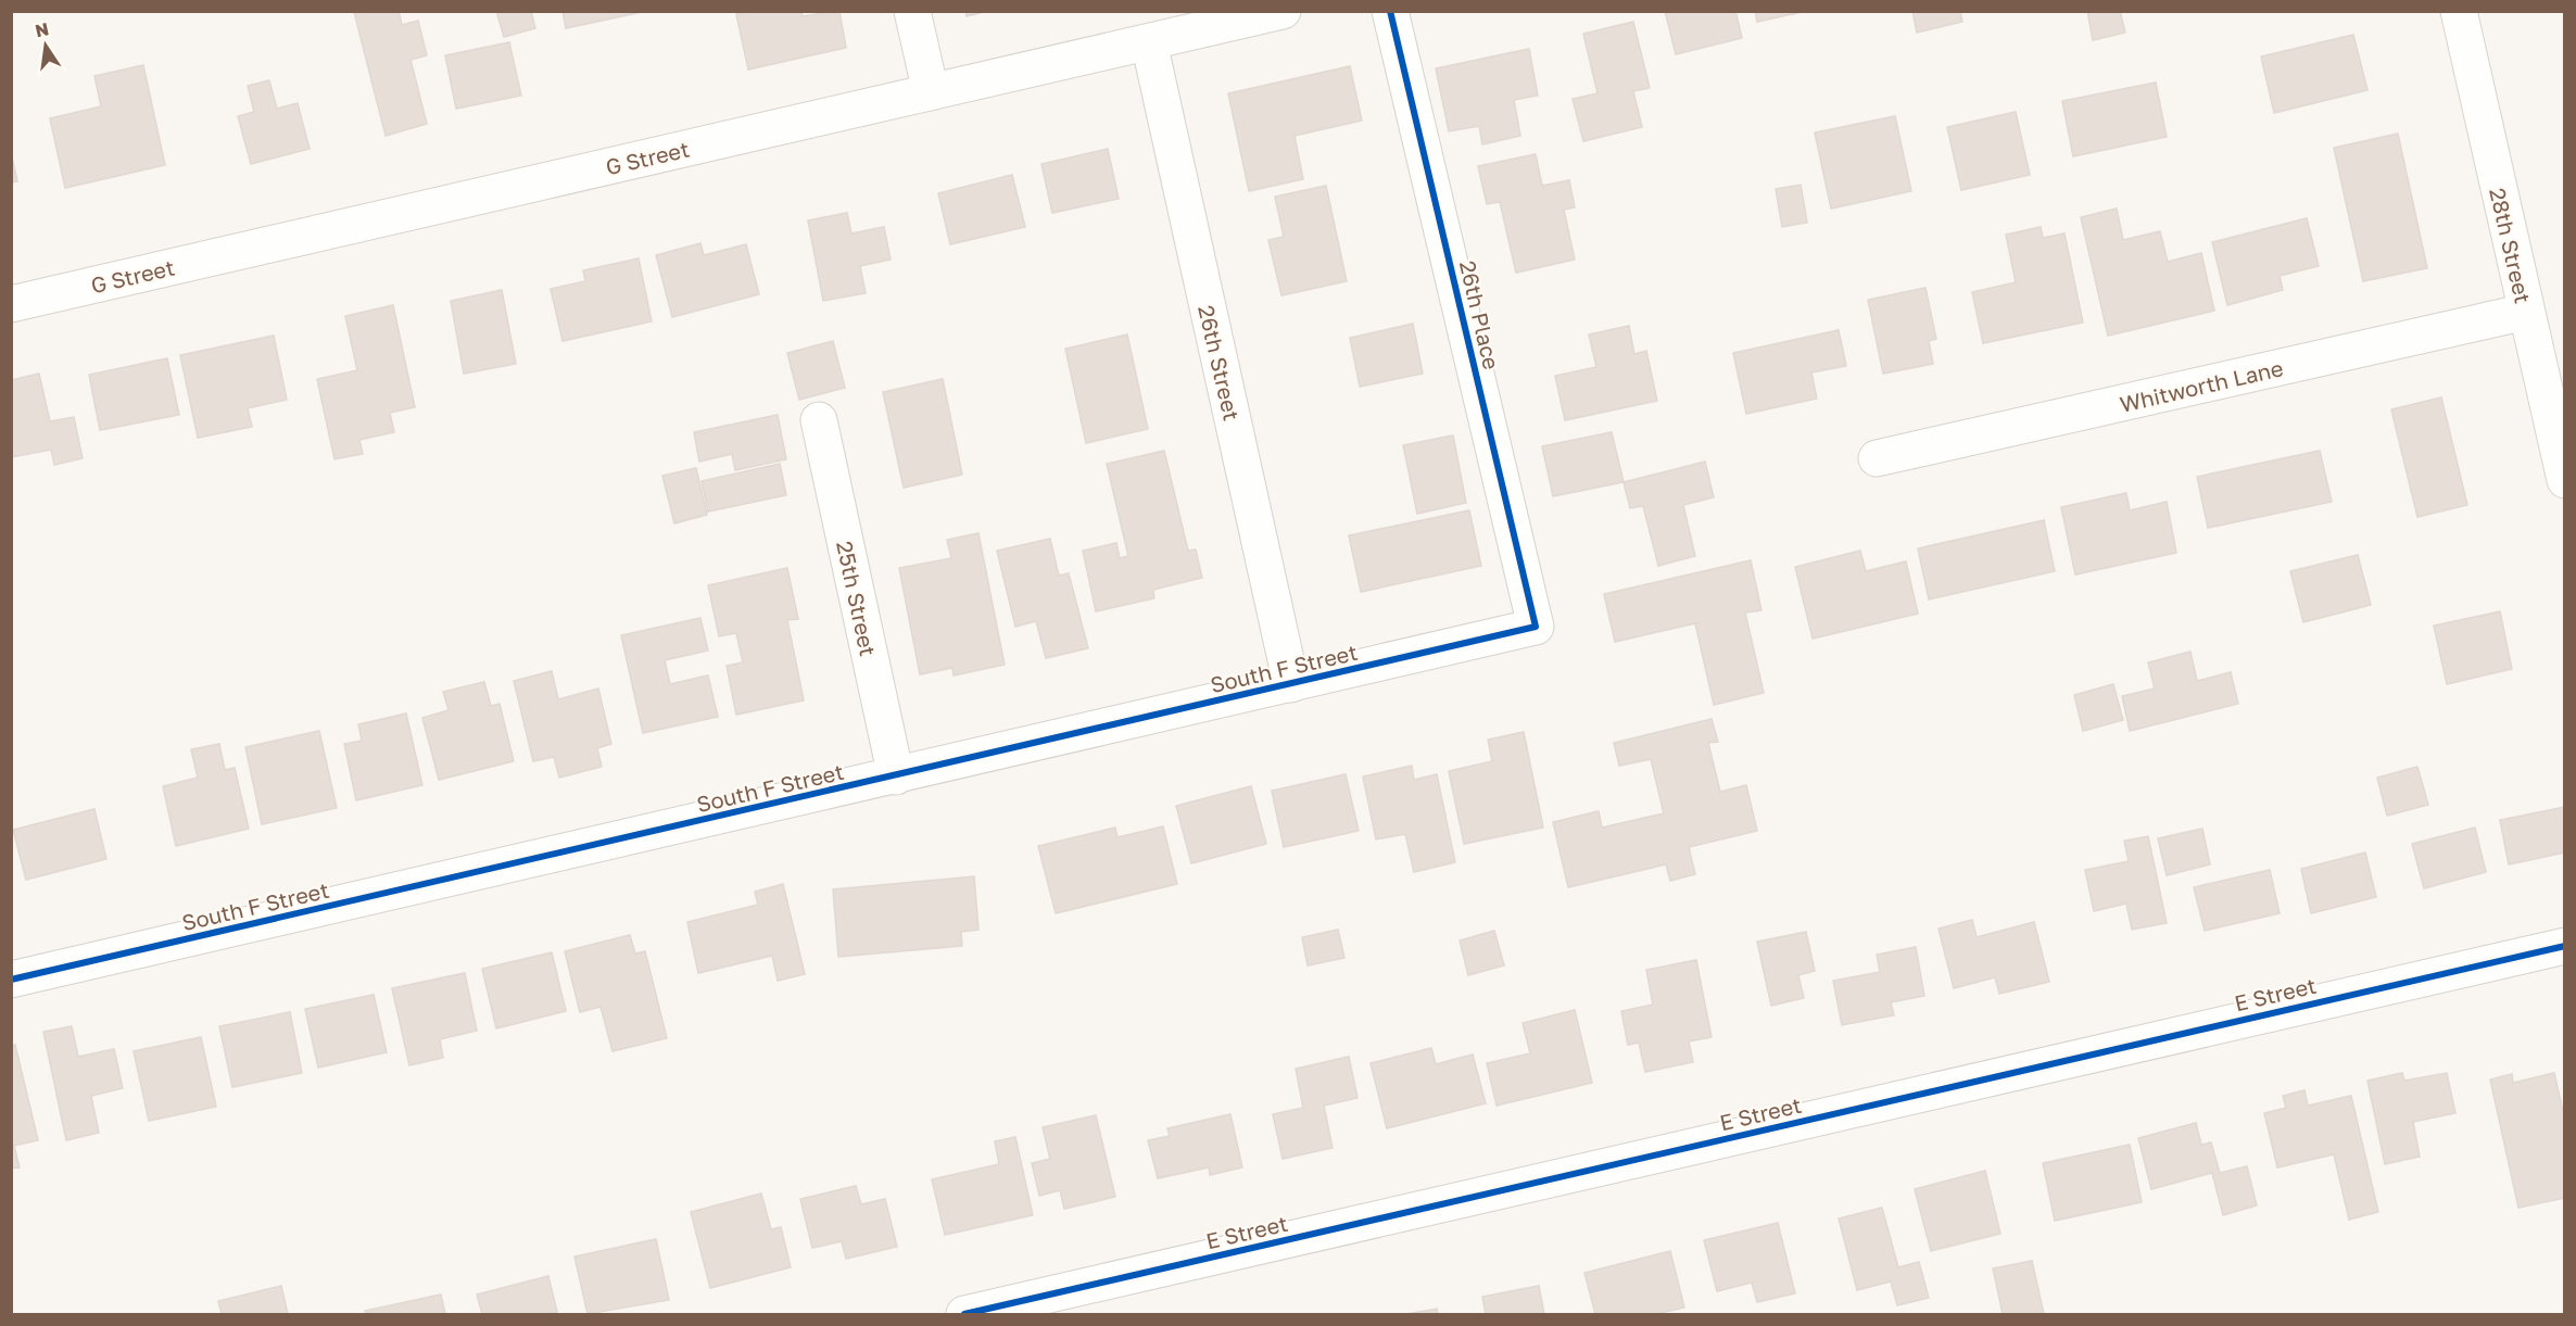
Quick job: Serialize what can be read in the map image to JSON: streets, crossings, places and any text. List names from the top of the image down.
{
  "streets": {
    "street": [
      "G Street",
      "28th Street",
      "26th Place",
      "26th Street",
      "Whitworth Lane",
      "25th Street",
      "South F Street",
      "E Street"
    ]
  },
  "crossings": [
    ["G Street", "26th Street"],
    ["28th Street", "Whitworth Lane"],
    ["26th Place", "South F Street"],
    ["26th Street", "South F Street"],
    ["25th Street", "South F Street"]
  ],
  "north": "top"
}
